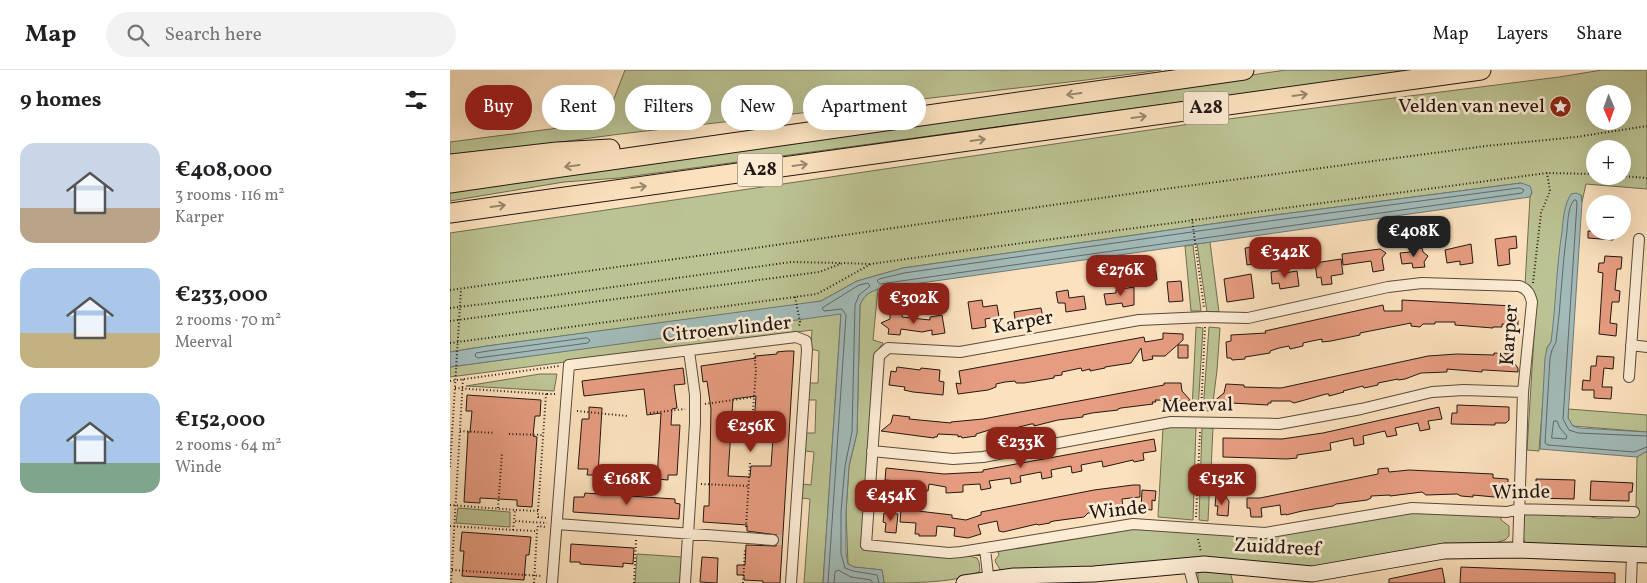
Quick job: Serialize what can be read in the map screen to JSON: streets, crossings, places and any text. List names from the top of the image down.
{
  "streets": {
    "highway": ["A28"],
    "street": [
      "Karper",
      "Citroenvlinder",
      "Meerval",
      "Winde",
      "Zuiddreef"
    ]
  },
  "crossings": [
    ["Karper", "Meerval"],
    ["Karper", "Winde"],
    ["Karper", "Zuiddreef"],
    ["Meerval", "Winde"]
  ],
  "places": {
    "place": ["Velden van nevel"]
  },
  "north": "bottom",
  "page": {
    "header": "Map",
    "search": "Search here",
    "nav": ["Map", "Layers", "Share"],
    "heading": "9 homes",
    "map_buttons": ["+", "−"],
    "chip": [
      "Buy",
      "Rent",
      "Filters",
      "New",
      "Apartment"
    ],
    "list": [
      {
        "name": "€408,000",
        "note": "3 rooms · 116 m² · Karper"
      },
      {
        "name": "€233,000",
        "note": "2 rooms · 70 m² · Meerval"
      },
      {
        "name": "€152,000",
        "note": "2 rooms · 64 m² · Winde"
      }
    ],
    "price": [
      "€408K",
      "€342K",
      "€276K",
      "€302K",
      "€256K",
      "€233K",
      "€168K",
      "€152K",
      "€454K"
    ]
  }
}
